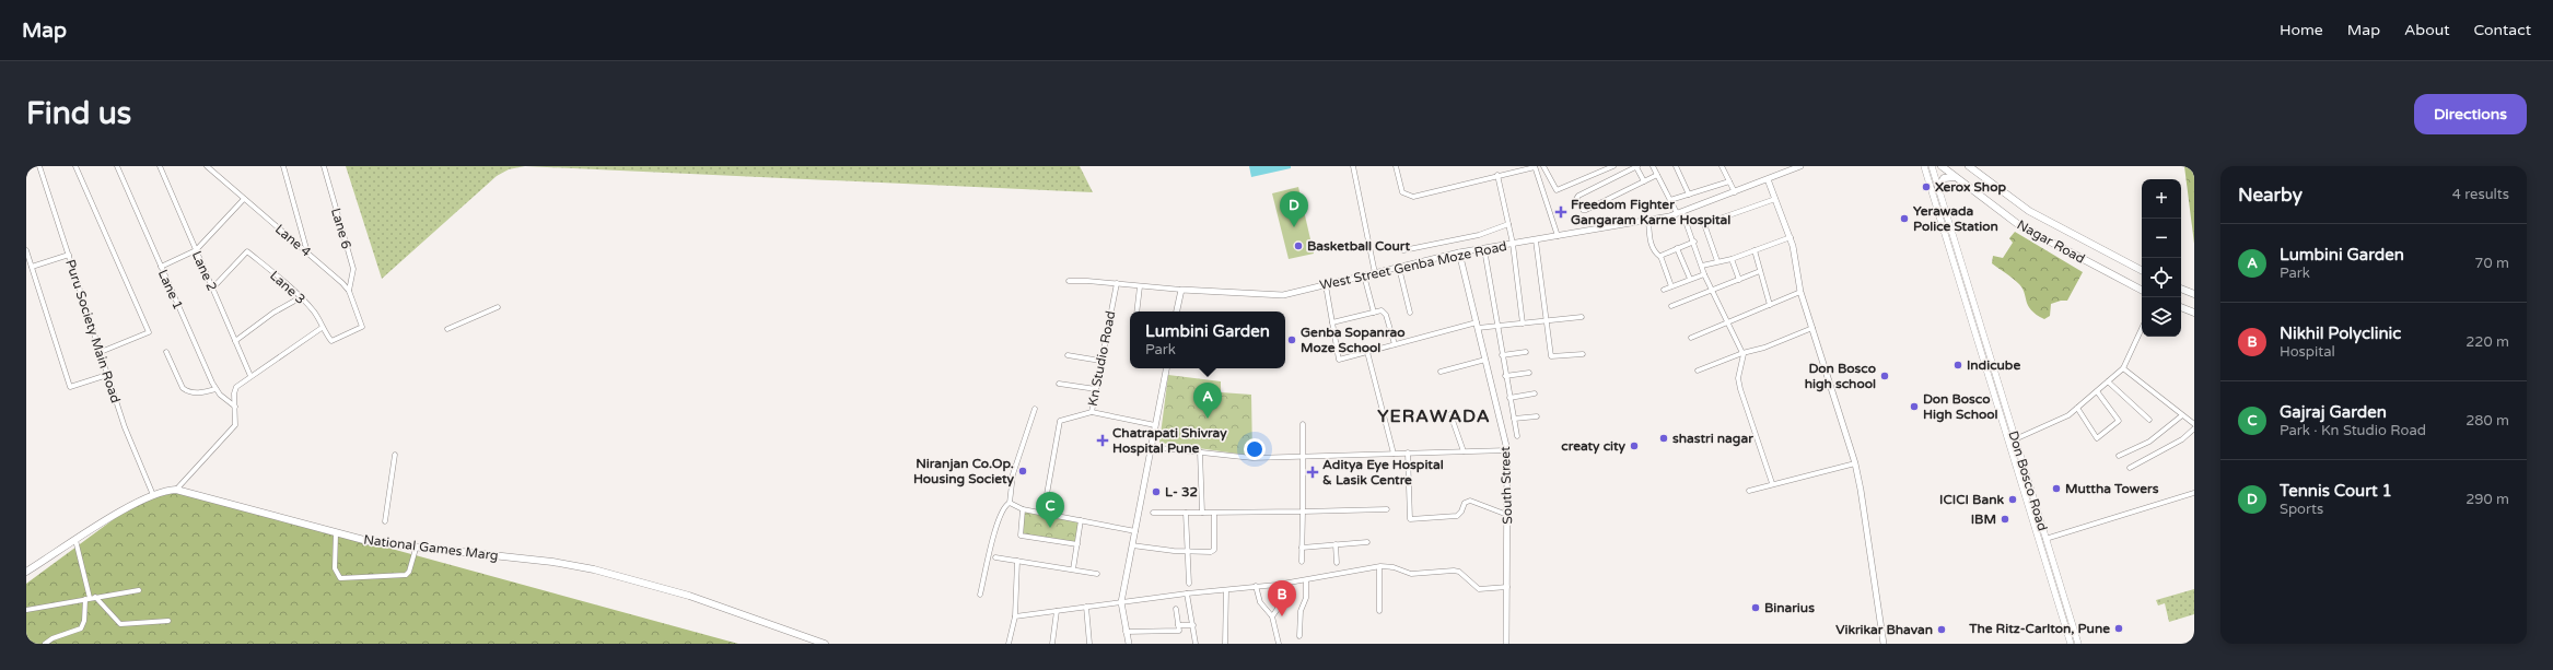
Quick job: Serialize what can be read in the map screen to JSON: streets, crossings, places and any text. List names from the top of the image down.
{
  "streets": {
    "main road": ["Nagar Road", "Don Bosco Road", "National Games Marg"],
    "street": [
      "Lane 6",
      "Lane 4",
      "West Street Genba Moze Road",
      "Lane 2",
      "Lane 3",
      "Lane 1",
      "Puru Society Main Road",
      "Kn Studio Road",
      "South Street"
    ]
  },
  "crossings": [
    ["Lane 6", "Lane 4"],
    ["Lane 4", "Lane 3"],
    ["West Street Genba Moze Road", "Kn Studio Road"],
    ["West Street Genba Moze Road", "South Street"],
    ["Lane 2", "Lane 3"],
    ["Puru Society Main Road", "National Games Marg"]
  ],
  "districts": ["YERAWADA"],
  "places": {
    "other": [
      "Xerox Shop",
      "Yerawada Police Station",
      "Basketball Court",
      "Genba Sopanrao Moze School",
      "Indicube",
      "Don Bosco high school",
      "Don Bosco High School",
      "shastri nagar",
      "creaty city",
      "Niranjan Co.Op. Housing Society",
      "Muttha Towers",
      "L- 32",
      "ICICI Bank",
      "IBM",
      "Binarius",
      "The Ritz-Carlton, Pune",
      "Vikrikar Bhavan"
    ],
    "health": ["Freedom Fighter Gangaram Karne Hospital", "Chatrapati Shivray Hospital Pune", "Aditya Eye Hospital & Lasik Centre"]
  },
  "page": {
    "header": "Map",
    "nav": [
      "Home",
      "Map",
      "About",
      "Contact"
    ],
    "buttons": "Directions",
    "title": "Find us",
    "heading": ["Nearby", "4 results"],
    "map_buttons": ["+", "−"],
    "pins": [
      "D",
      "A",
      "C",
      "B"
    ],
    "list": [
      {
        "mark": "A",
        "name": "Lumbini Garden",
        "note": "Park",
        "value": "70 m"
      },
      {
        "mark": "B",
        "name": "Nikhil Polyclinic",
        "note": "Hospital",
        "value": "220 m"
      },
      {
        "mark": "C",
        "name": "Gajraj Garden",
        "note": "Park · Kn Studio Road",
        "value": "280 m"
      },
      {
        "mark": "D",
        "name": "Tennis Court 1",
        "note": "Sports",
        "value": "290 m"
      }
    ],
    "popup": ["Lumbini Garden", "Park"]
  }
}
